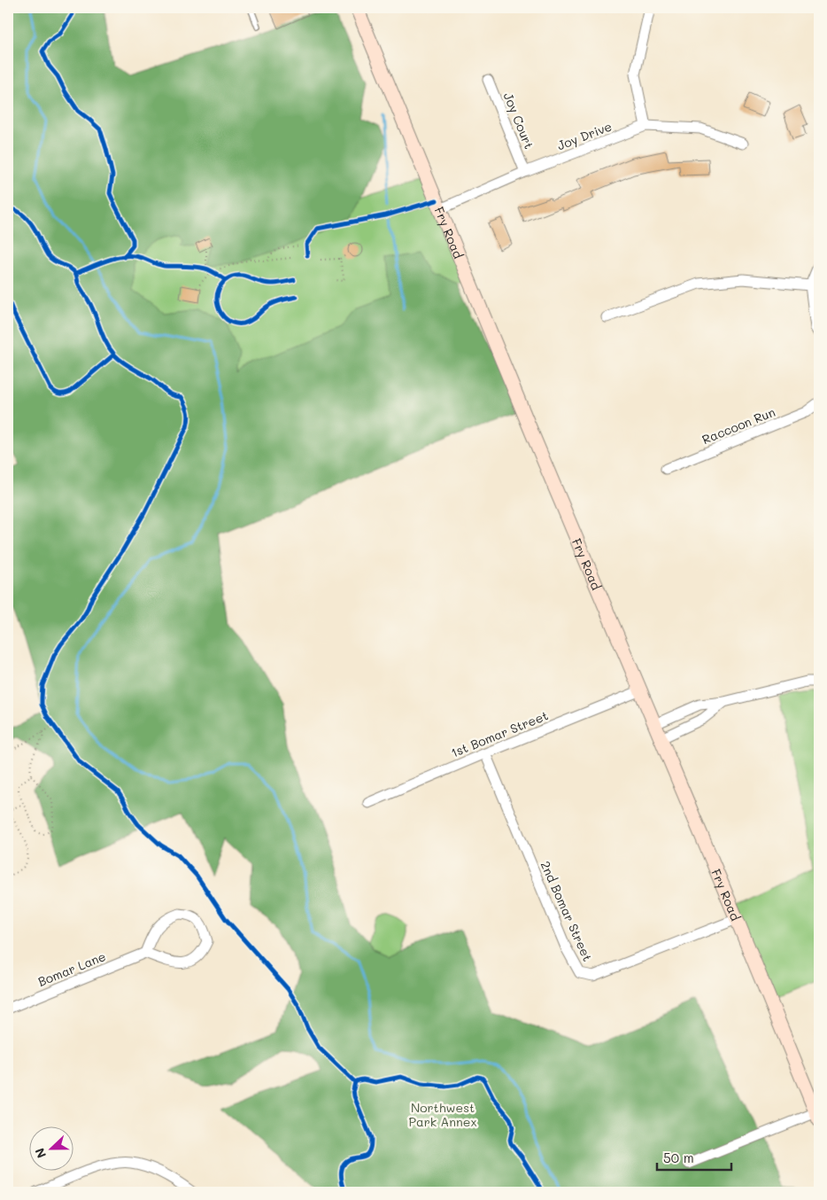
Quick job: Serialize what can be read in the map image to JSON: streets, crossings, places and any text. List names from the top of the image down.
{
  "streets": {
    "street": [
      "Joy Court",
      "Joy Drive",
      "Fry Road",
      "Raccoon Run",
      "1st Bomar Street",
      "2nd Bomar Street",
      "Bomar Lane"
    ]
  },
  "crossings": [
    ["Joy Court", "Joy Drive"],
    ["Joy Drive", "Fry Road"],
    ["Fry Road", "1st Bomar Street"],
    ["Fry Road", "2nd Bomar Street"],
    ["1st Bomar Street", "2nd Bomar Street"]
  ],
  "parks": ["Northwest Park Annex"],
  "scale_bar": "50 m",
  "north": "left"
}
